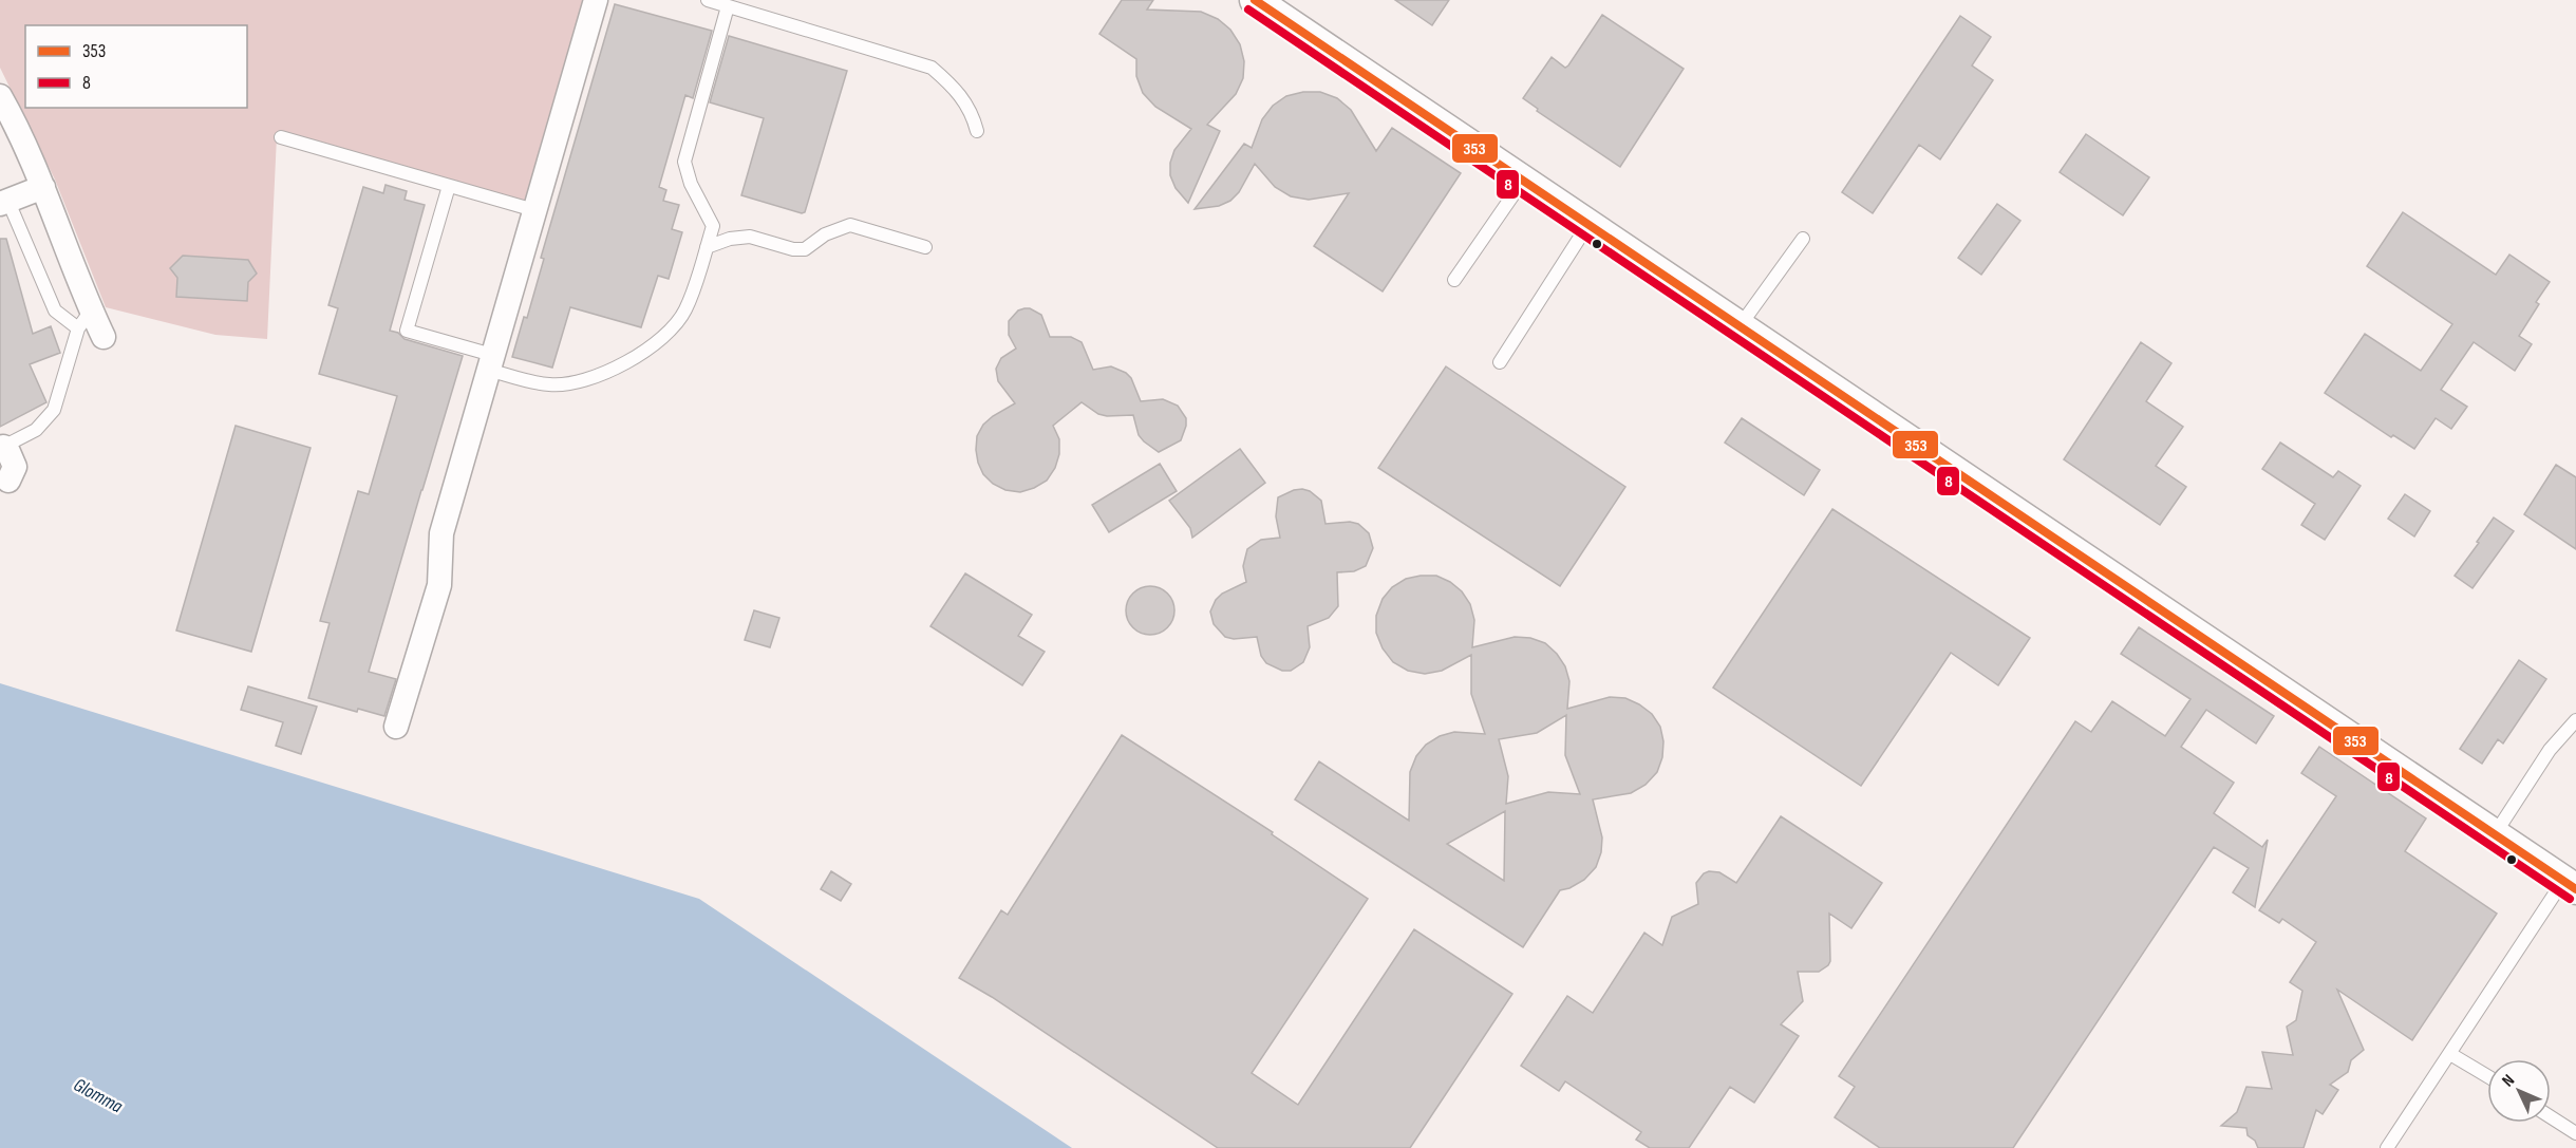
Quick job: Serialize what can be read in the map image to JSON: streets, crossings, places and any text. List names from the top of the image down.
{
  "water": ["Glomma"],
  "lines": ["transit line 353", "transit line 8"],
  "legend": ["353", "8"],
  "north": "top left"
}
